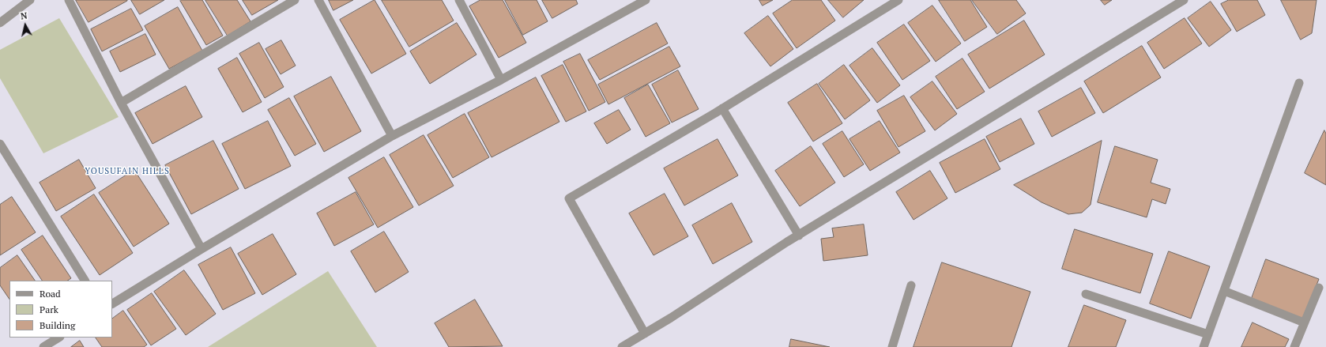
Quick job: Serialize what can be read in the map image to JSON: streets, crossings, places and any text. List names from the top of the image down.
{
  "districts": ["YOUSUFAIN HILLS"],
  "legend": ["Road", "Park", "Building"],
  "north": "top"
}
